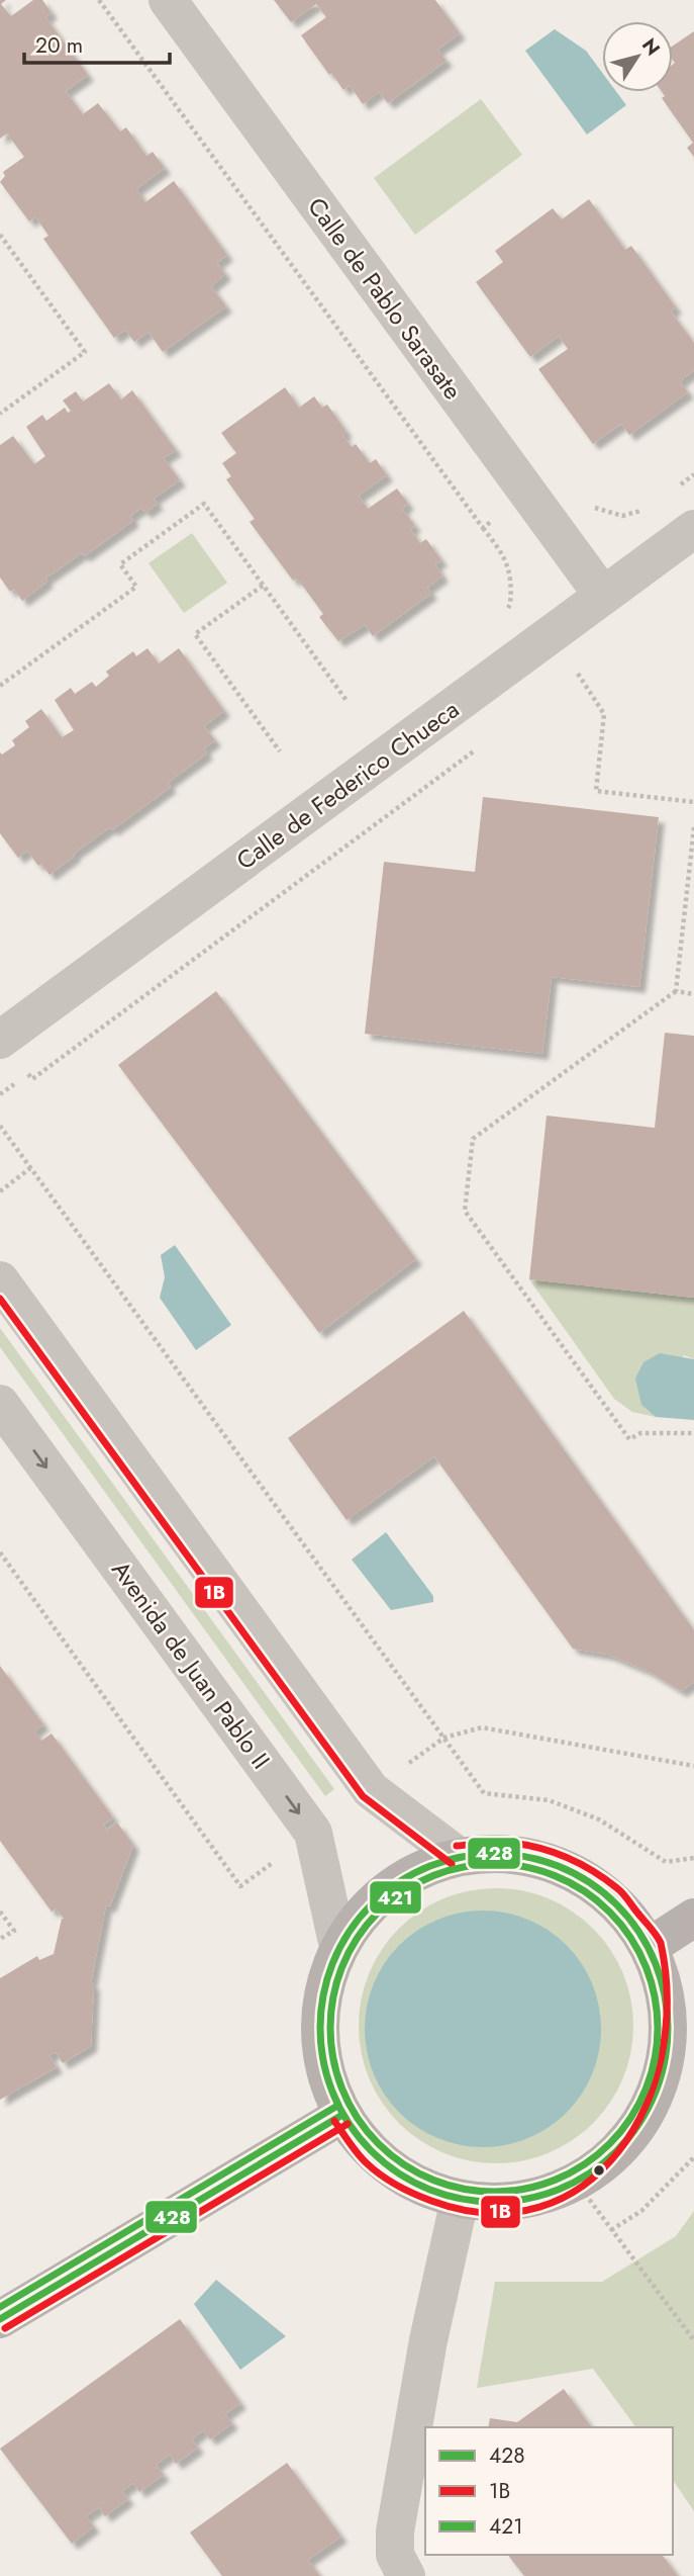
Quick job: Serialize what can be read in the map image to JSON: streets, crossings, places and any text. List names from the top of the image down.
{
  "streets": {
    "street": ["Calle de Pablo Sarasate", "Calle de Federico Chueca", "Avenida de Juan Pablo II"]
  },
  "crossings": [
    ["Calle de Pablo Sarasate", "Calle de Federico Chueca"]
  ],
  "lines": ["transit line 1B", "transit line 428", "transit line 421"],
  "legend": ["428", "1B", "421"],
  "scale_bar": "20 m",
  "north": "top right"
}
